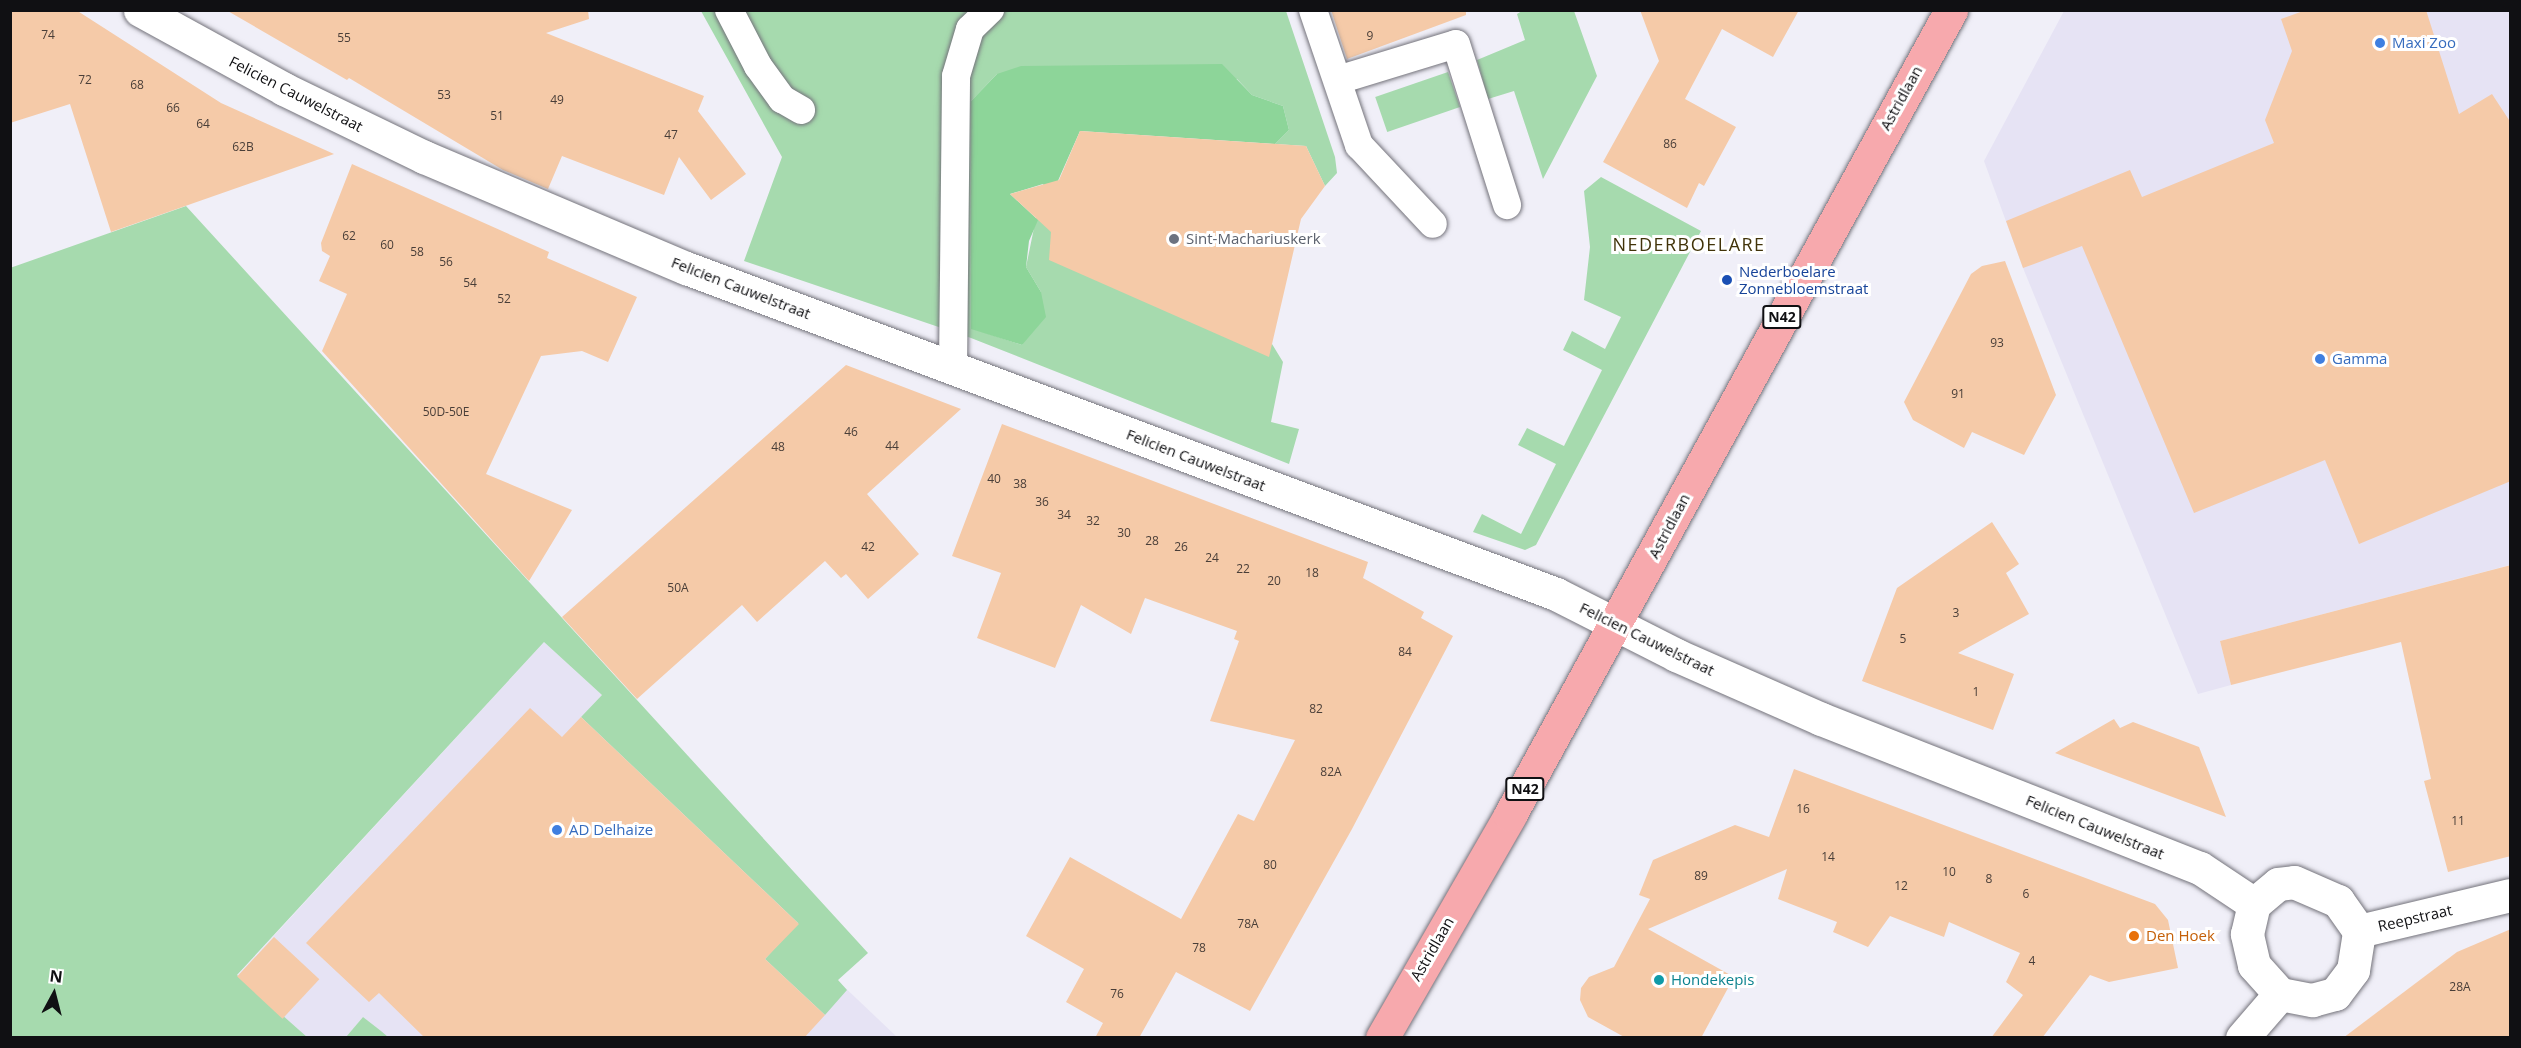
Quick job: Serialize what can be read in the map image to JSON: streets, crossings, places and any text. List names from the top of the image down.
{
  "streets": {
    "main road": ["Astridlaan", "N42"],
    "street": ["Felicien Cauwelstraat", "Reepstraat"]
  },
  "crossings": [
    ["Felicien Cauwelstraat", "Astridlaan"],
    ["Felicien Cauwelstraat", "Reepstraat"]
  ],
  "districts": ["NEDERBOELARE"],
  "places": [
    "Maxi Zoo",
    "Sint-Machariuskerk",
    "Nederboelare Zonnebloemstraat",
    "Gamma",
    "AD Delhaize",
    "Den Hoek",
    "Hondekepis"
  ],
  "house_numbers": [
    "74",
    "9",
    "55",
    "72",
    "68",
    "53",
    "49",
    "66",
    "51",
    "64",
    "47",
    "86",
    "62B",
    "62",
    "60",
    "58",
    "56",
    "54",
    "52",
    "93",
    "91",
    "50D-50E",
    "46",
    "44",
    "48",
    "40",
    "38",
    "36",
    "34",
    "32",
    "30",
    "28",
    "42",
    "26",
    "24",
    "22",
    "18",
    "20",
    "50A",
    "3",
    "5",
    "84",
    "1",
    "82",
    "82A",
    "16",
    "11",
    "14",
    "80",
    "10",
    "89",
    "8",
    "12",
    "6",
    "78A",
    "78",
    "4",
    "28A",
    "76"
  ],
  "north": "top"
}
